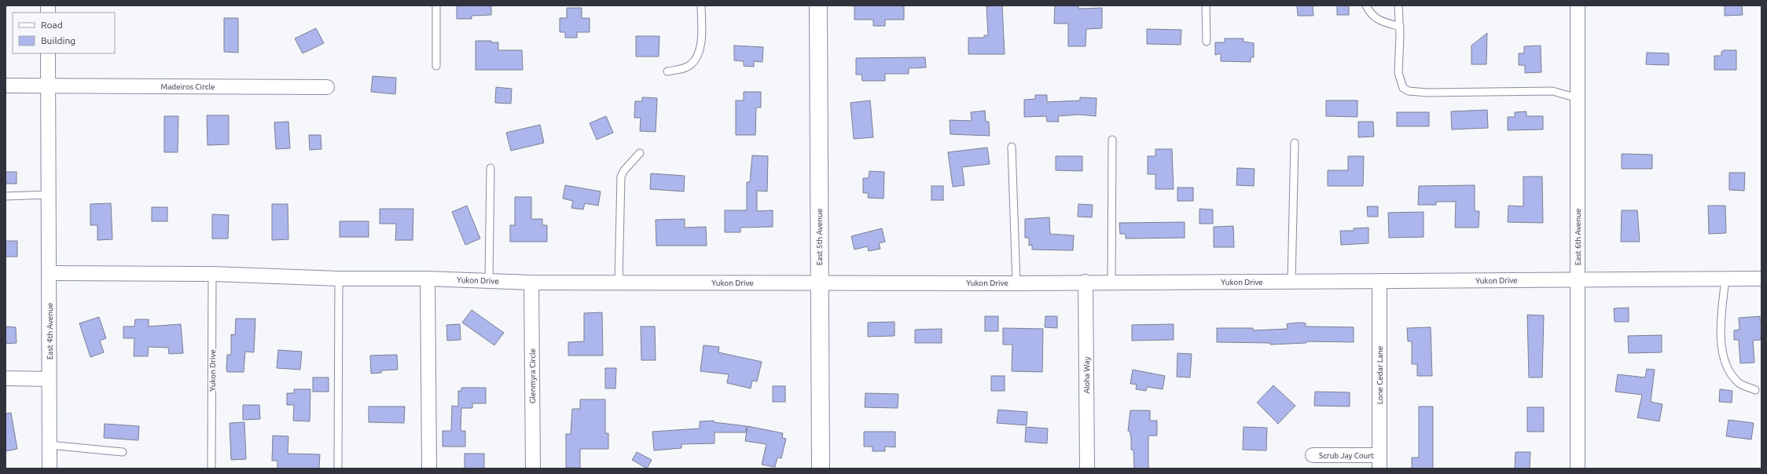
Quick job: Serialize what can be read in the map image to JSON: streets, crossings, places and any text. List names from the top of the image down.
{
  "streets": {
    "street": [
      "Madeiros Circle",
      "East 5th Avenue",
      "East 6th Avenue",
      "Yukon Drive",
      "East 4th Avenue",
      "Aloha Way",
      "Lone Cedar Lane",
      "Glenmyra Circle",
      "Scrub Jay Court"
    ]
  },
  "crossings": [
    ["Madeiros Circle", "East 4th Avenue"],
    ["East 5th Avenue", "Yukon Drive"],
    ["East 6th Avenue", "Yukon Drive"],
    ["Yukon Drive", "East 4th Avenue"],
    ["Yukon Drive", "Aloha Way"],
    ["Yukon Drive", "Lone Cedar Lane"],
    ["Yukon Drive", "Glenmyra Circle"],
    ["Lone Cedar Lane", "Scrub Jay Court"]
  ],
  "legend": ["Road", "Building"]
}
